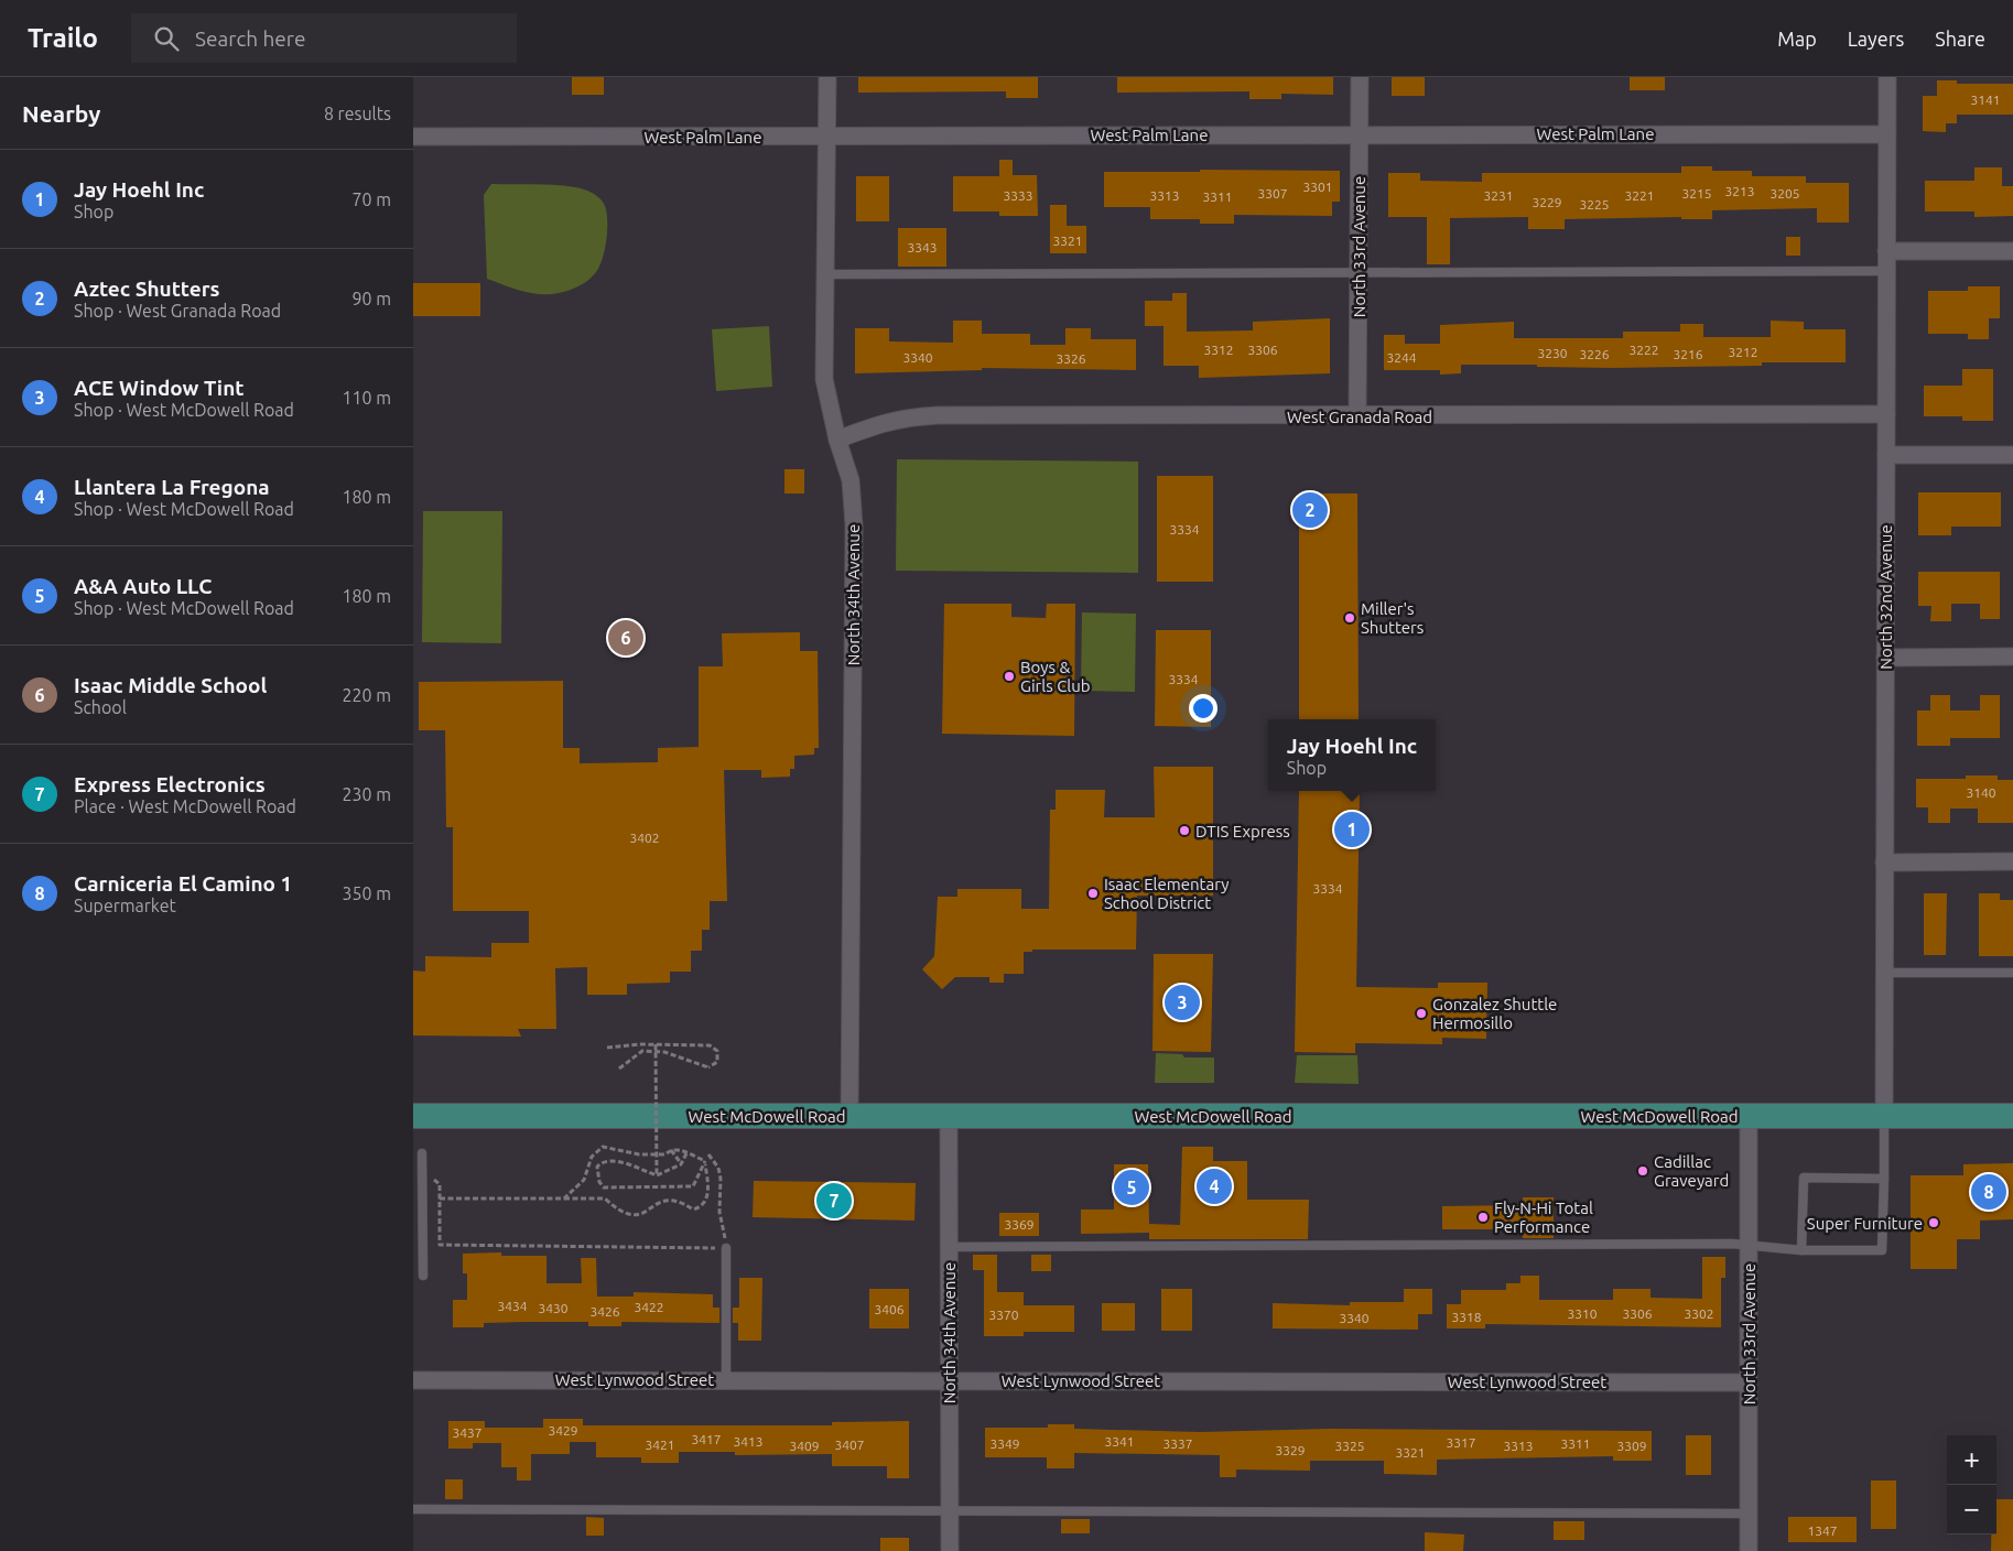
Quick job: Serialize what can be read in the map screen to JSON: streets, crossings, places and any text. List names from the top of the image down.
{
  "streets": {
    "main road": ["West McDowell Road"],
    "street": [
      "West Palm Lane",
      "North 33rd Avenue",
      "West Granada Road",
      "North 34th Avenue",
      "North 32nd Avenue",
      "West Lynwood Street"
    ]
  },
  "crossings": [
    ["West Palm Lane", "North 33rd Avenue"],
    ["West Palm Lane", "North 34th Avenue"],
    ["West Palm Lane", "North 32nd Avenue"],
    ["North 33rd Avenue", "West Granada Road"],
    ["North 33rd Avenue", "West McDowell Road"],
    ["North 33rd Avenue", "West Lynwood Street"],
    ["West Granada Road", "North 34th Avenue"],
    ["West Granada Road", "North 32nd Avenue"],
    ["North 34th Avenue", "West McDowell Road"],
    ["North 34th Avenue", "West Lynwood Street"],
    ["North 32nd Avenue", "West McDowell Road"]
  ],
  "places": [
    "Miller's Shutters",
    "Boys & Girls Club",
    "DTIS Express",
    "Isaac Elementary School District",
    "Gonzalez Shuttle Hermosillo",
    "Cadillac Graveyard",
    "Fly-N-Hi Total Performance",
    "Super Furniture"
  ],
  "house_numbers": [
    "3141",
    "3301",
    "3213",
    "3307",
    "3215",
    "3205",
    "3333",
    "3313",
    "3231",
    "3221",
    "3311",
    "3229",
    "3225",
    "3321",
    "3343",
    "3312",
    "3306",
    "3222",
    "3212",
    "3230",
    "3226",
    "3216",
    "3340",
    "3244",
    "3326",
    "3334",
    "3334",
    "3140",
    "3402",
    "3334",
    "3369",
    "3434",
    "3422",
    "3430",
    "3406",
    "3426",
    "3310",
    "3306",
    "3302",
    "3370",
    "3318",
    "3340",
    "3429",
    "3437",
    "3417",
    "3413",
    "3341",
    "3317",
    "3349",
    "3337",
    "3311",
    "3421",
    "3407",
    "3409",
    "3325",
    "3313",
    "3309",
    "3329",
    "3321",
    "1347"
  ],
  "page": {
    "header": "Trailo",
    "search": "Search here",
    "nav": ["Map", "Layers", "Share"],
    "heading": ["Nearby", "8 results"],
    "list": [
      {
        "mark": "1",
        "name": "Jay Hoehl Inc",
        "note": "Shop",
        "value": "70 m"
      },
      {
        "mark": "2",
        "name": "Aztec Shutters",
        "note": "Shop · West Granada Road",
        "value": "90 m"
      },
      {
        "mark": "3",
        "name": "ACE Window Tint",
        "note": "Shop · West McDowell Road",
        "value": "110 m"
      },
      {
        "mark": "4",
        "name": "Llantera La Fregona",
        "note": "Shop · West McDowell Road",
        "value": "180 m"
      },
      {
        "mark": "5",
        "name": "A&A Auto LLC",
        "note": "Shop · West McDowell Road",
        "value": "180 m"
      },
      {
        "mark": "6",
        "name": "Isaac Middle School",
        "note": "School",
        "value": "220 m"
      },
      {
        "mark": "7",
        "name": "Express Electronics",
        "note": "Place · West McDowell Road",
        "value": "230 m"
      },
      {
        "mark": "8",
        "name": "Carniceria El Camino 1",
        "note": "Supermarket",
        "value": "350 m"
      }
    ],
    "pins": [
      "2",
      "6",
      "1",
      "3",
      "4",
      "5",
      "8",
      "7"
    ],
    "popup": ["Jay Hoehl Inc", "Shop"],
    "map_buttons": ["+", "−"]
  }
}
